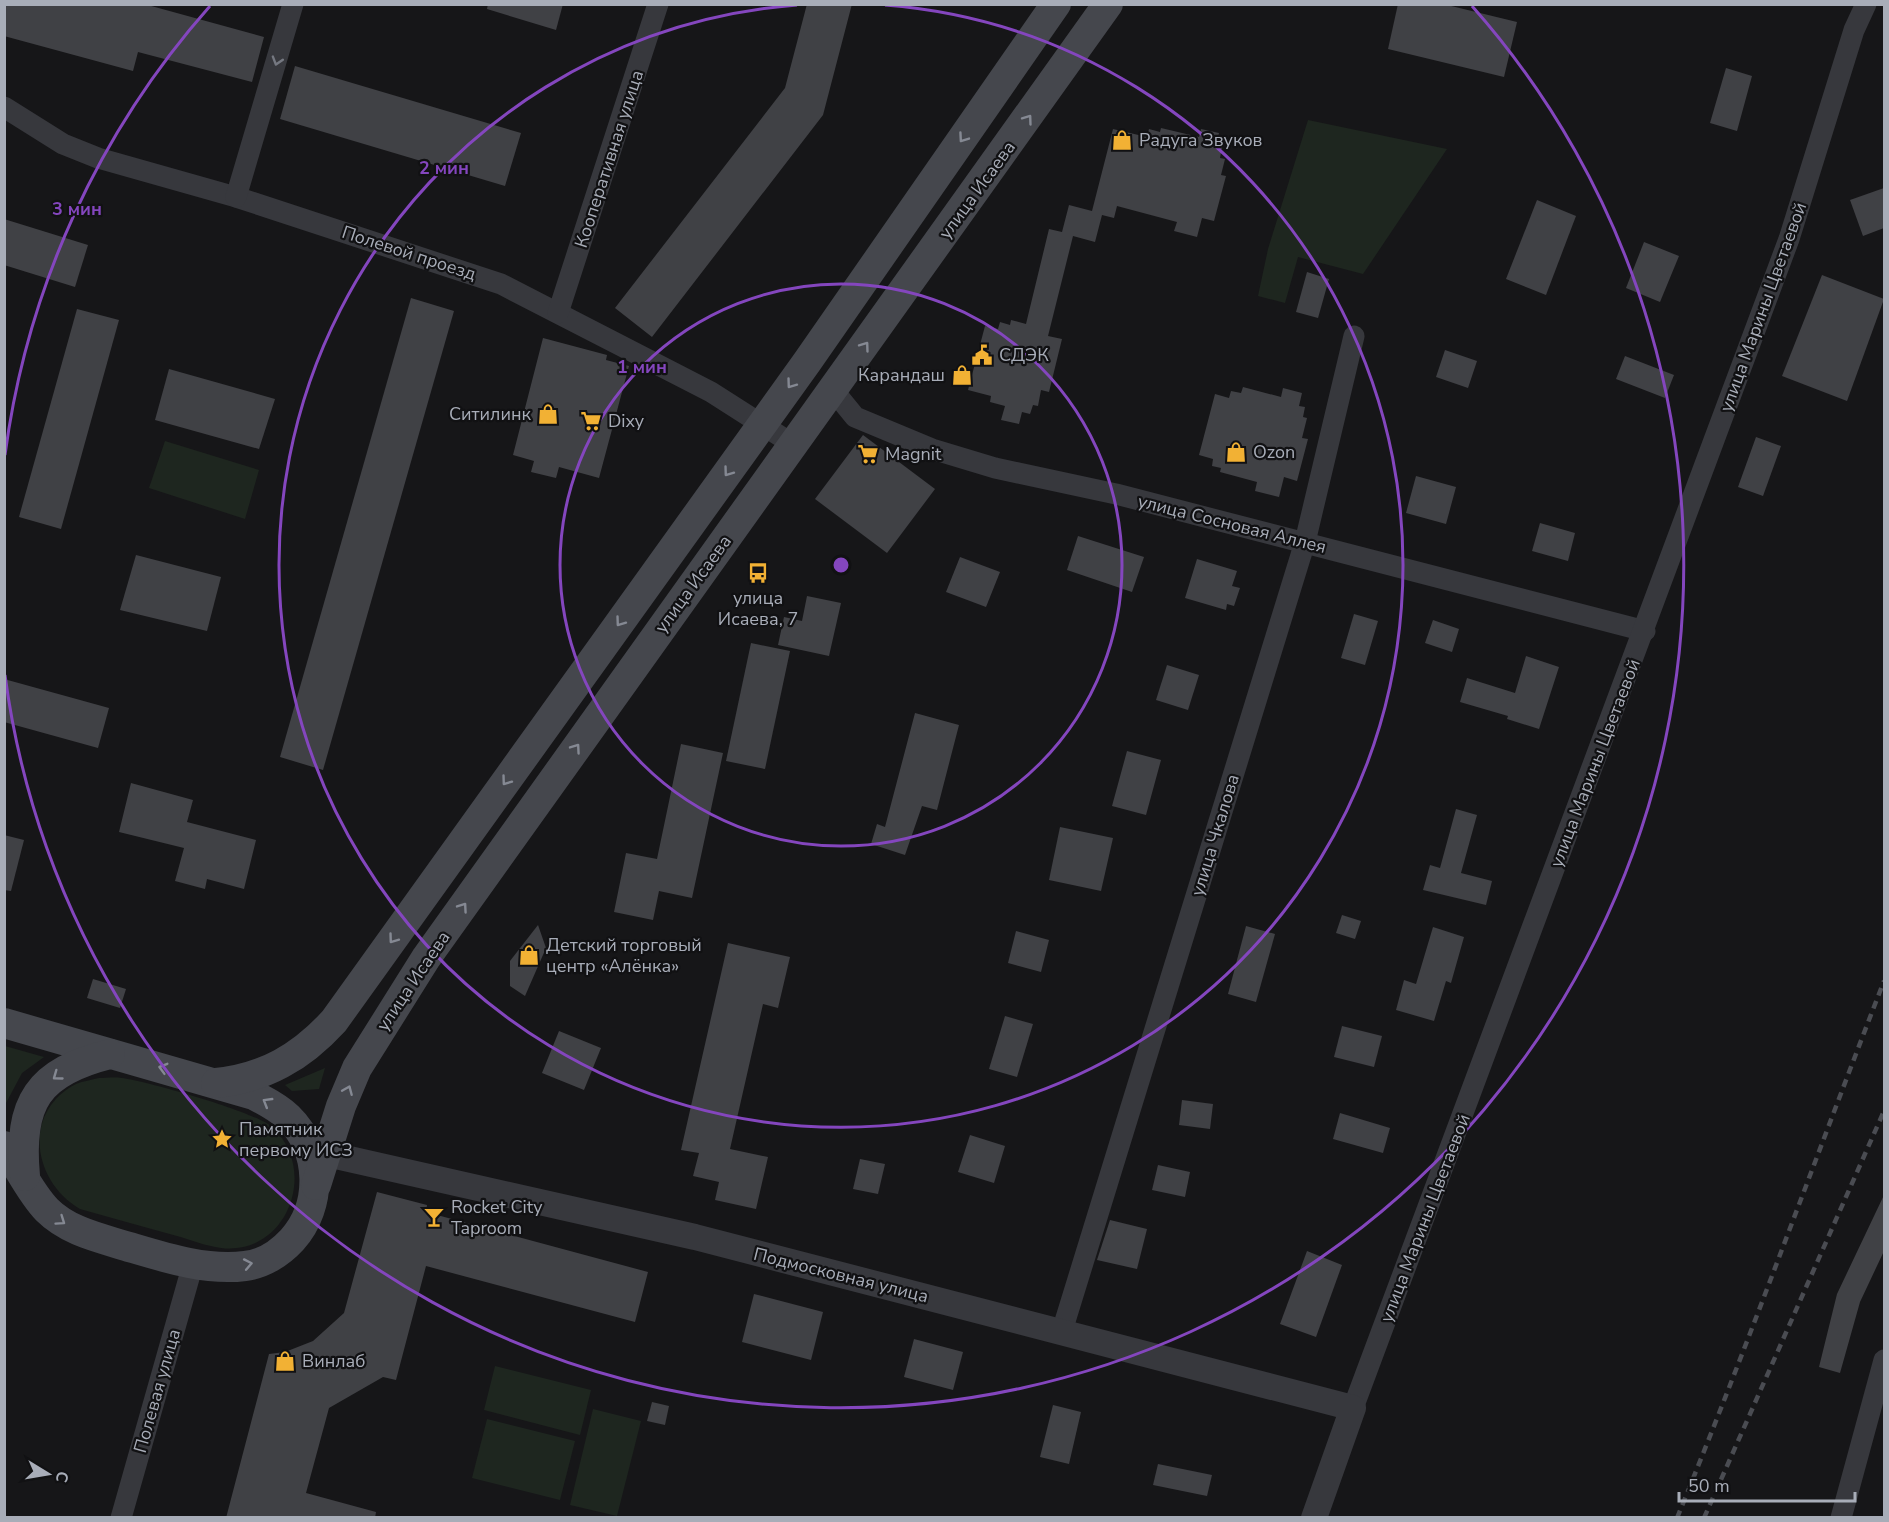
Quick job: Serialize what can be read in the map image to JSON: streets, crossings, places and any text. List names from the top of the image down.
{
  "streets": {
    "main road": ["улица Исаева"],
    "street": [
      "Кооперативная улица",
      "Полевой проезд",
      "улица Марины Цветаевой",
      "улица Сосновая Аллея",
      "улица Чкалова",
      "Подмосковная улица",
      "Полевая улица"
    ]
  },
  "crossings": [
    ["Кооперативная улица", "Полевой проезд"],
    ["улица Исаева", "Полевой проезд"],
    ["улица Исаева", "улица Сосновая Аллея"],
    ["улица Исаева", "Подмосковная улица"],
    ["улица Исаева", "Полевая улица"],
    ["улица Марины Цветаевой", "улица Сосновая Аллея"],
    ["улица Марины Цветаевой", "Подмосковная улица"],
    ["улица Сосновая Аллея", "улица Чкалова"],
    ["улица Чкалова", "Подмосковная улица"]
  ],
  "places": {
    "shop": [
      "Радуга Звуков",
      "Карандаш",
      "Ситилинк",
      "Ozon",
      "Детский торговый центр «Алёнка»",
      "Винлаб"
    ],
    "public building": ["СДЭК"],
    "supermarket": ["Dixy", "Magnit"],
    "bus stop": ["улица Исаева, 7"],
    "place": ["Памятник первому ИСЗ"],
    "bar": ["Rocket City Taproom"]
  },
  "scale_bar": "50 m",
  "north": "right",
  "rings": ["2 мин", "3 мин", "1 мин"]
}
